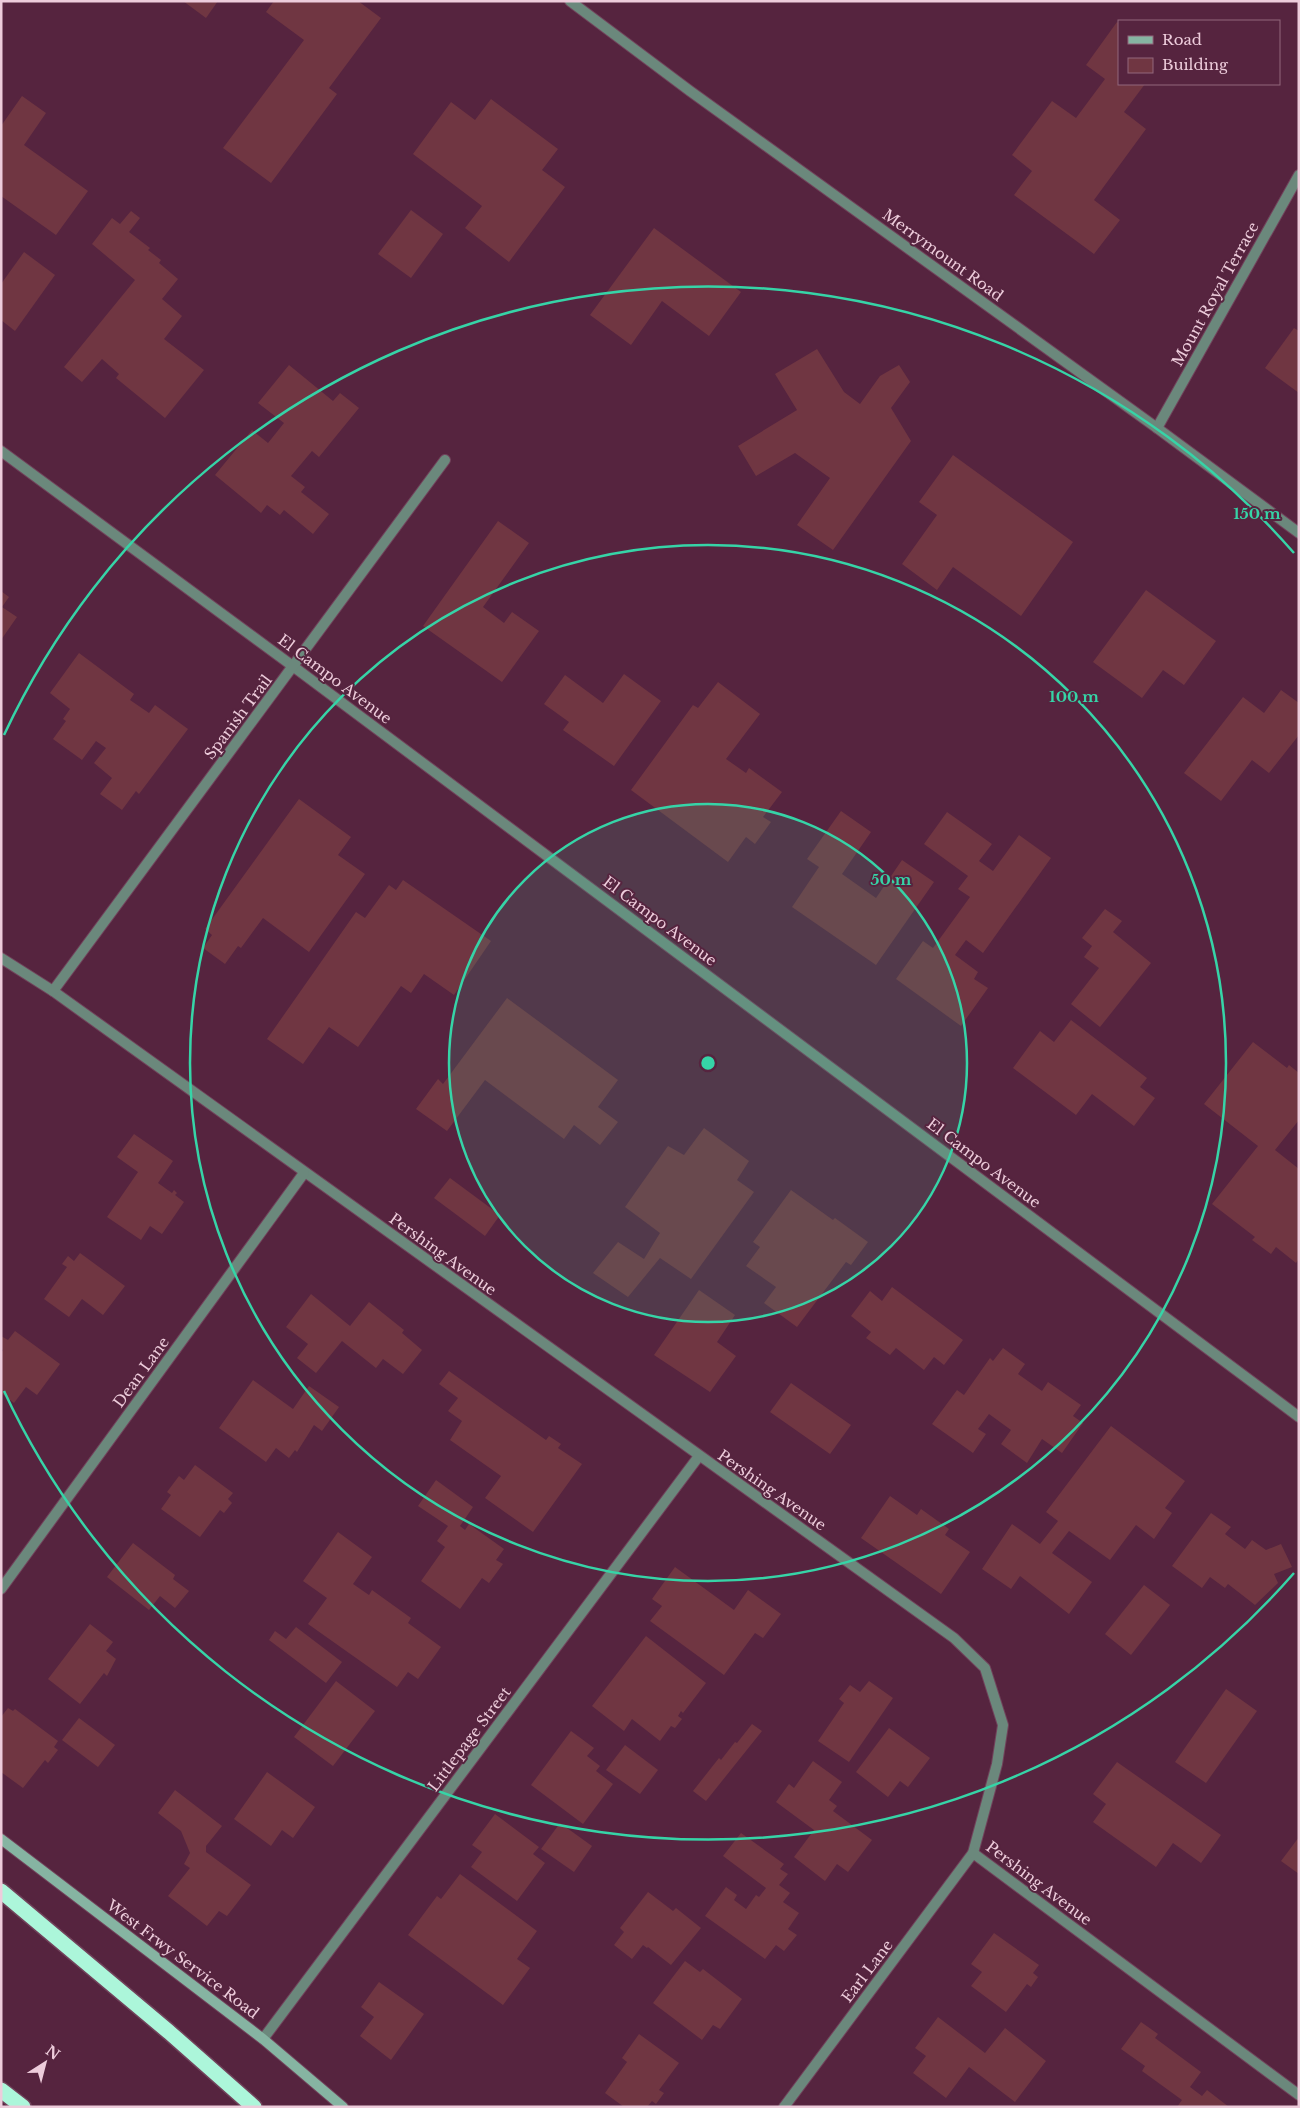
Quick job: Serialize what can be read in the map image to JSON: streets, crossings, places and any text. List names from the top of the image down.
{
  "streets": {
    "main road": ["West Frwy Service Road"],
    "street": [
      "Merrymount Road",
      "Mount Royal Terrace",
      "El Campo Avenue",
      "Spanish Trail",
      "Pershing Avenue",
      "Dean Lane",
      "Littlepage Street",
      "Earl Lane"
    ]
  },
  "crossings": [
    ["Merrymount Road", "Mount Royal Terrace"],
    ["El Campo Avenue", "Spanish Trail"],
    ["Spanish Trail", "Pershing Avenue"],
    ["Pershing Avenue", "Dean Lane"],
    ["Pershing Avenue", "Littlepage Street"],
    ["Pershing Avenue", "Earl Lane"],
    ["Littlepage Street", "West Frwy Service Road"]
  ],
  "legend": ["Road", "Building"],
  "north": "top right",
  "rings": ["150 m", "100 m", "50 m"]
}
